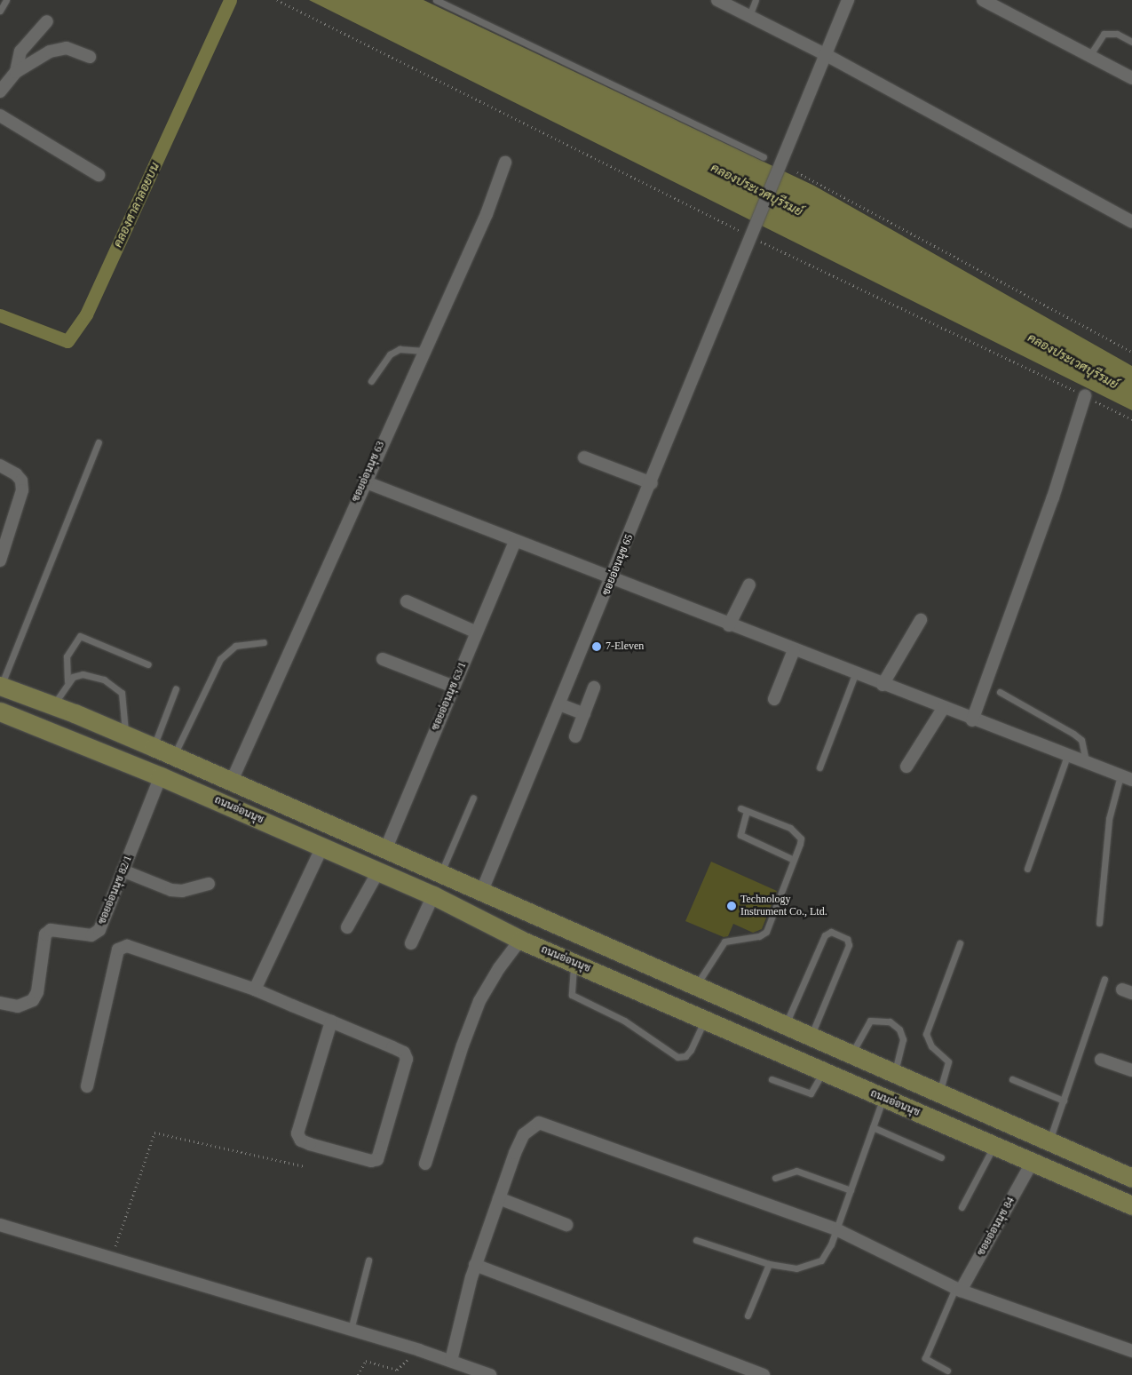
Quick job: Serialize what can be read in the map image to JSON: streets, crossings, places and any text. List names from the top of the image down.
{
  "streets": {
    "main road": ["ถนนอ่อนนุช"],
    "street": [
      "ซอยอ่อนนุช 63",
      "ซอยอ่อนนุช 65",
      "ซอยอ่อนนุช 63/1",
      "ซอยอ่อนนุช 82/1",
      "ซอยอ่อนนุช 84"
    ]
  },
  "crossings": [
    ["ถนนอ่อนนุช", "ซอยอ่อนนุช 82/1"],
    ["ถนนอ่อนนุช", "ซอยอ่อนนุช 84"]
  ],
  "water": ["คลองประเวศบุรีรมย์", "คลองศาลาลอยบน"],
  "places": ["7-Eleven", "Technology Instrument Co., Ltd."]
}
